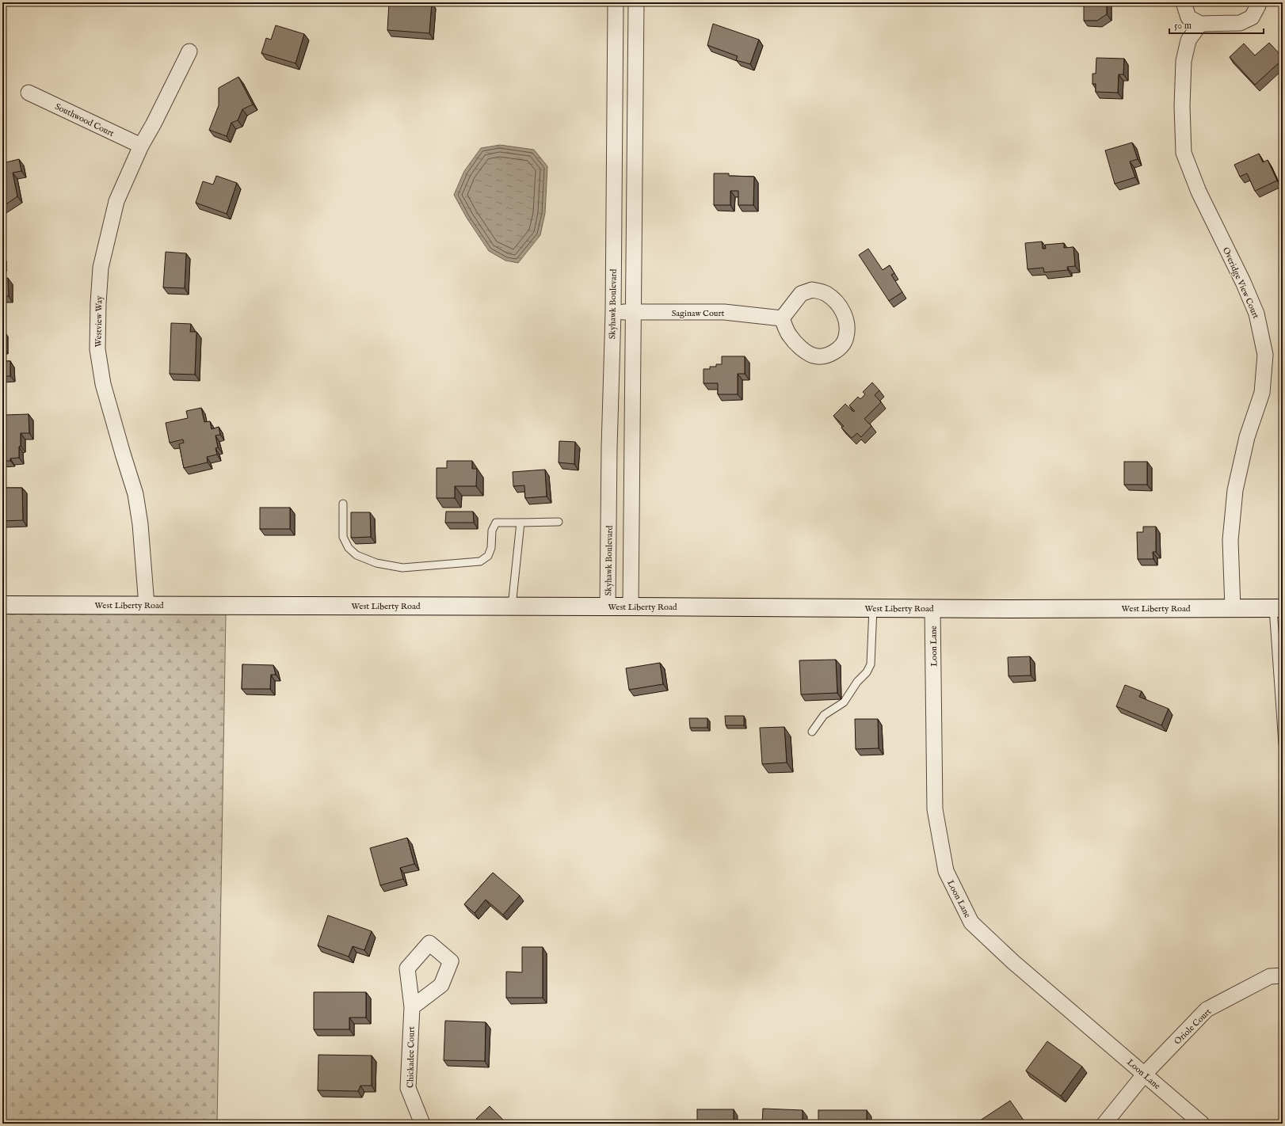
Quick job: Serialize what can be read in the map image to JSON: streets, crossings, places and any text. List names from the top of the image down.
{
  "streets": {
    "main road": ["West Liberty Road"],
    "street": [
      "Southwood Court",
      "Overidge View Court",
      "Skyhawk Boulevard",
      "Saginaw Court",
      "Westview Way",
      "Loon Lane",
      "Oriole Court",
      "Chickadee Court"
    ]
  },
  "crossings": [
    ["Southwood Court", "Westview Way"],
    ["Overidge View Court", "West Liberty Road"],
    ["Skyhawk Boulevard", "Saginaw Court"],
    ["Skyhawk Boulevard", "West Liberty Road"],
    ["Westview Way", "West Liberty Road"],
    ["West Liberty Road", "Loon Lane"],
    ["Loon Lane", "Oriole Court"]
  ],
  "scale_bar": "50 m"
}
